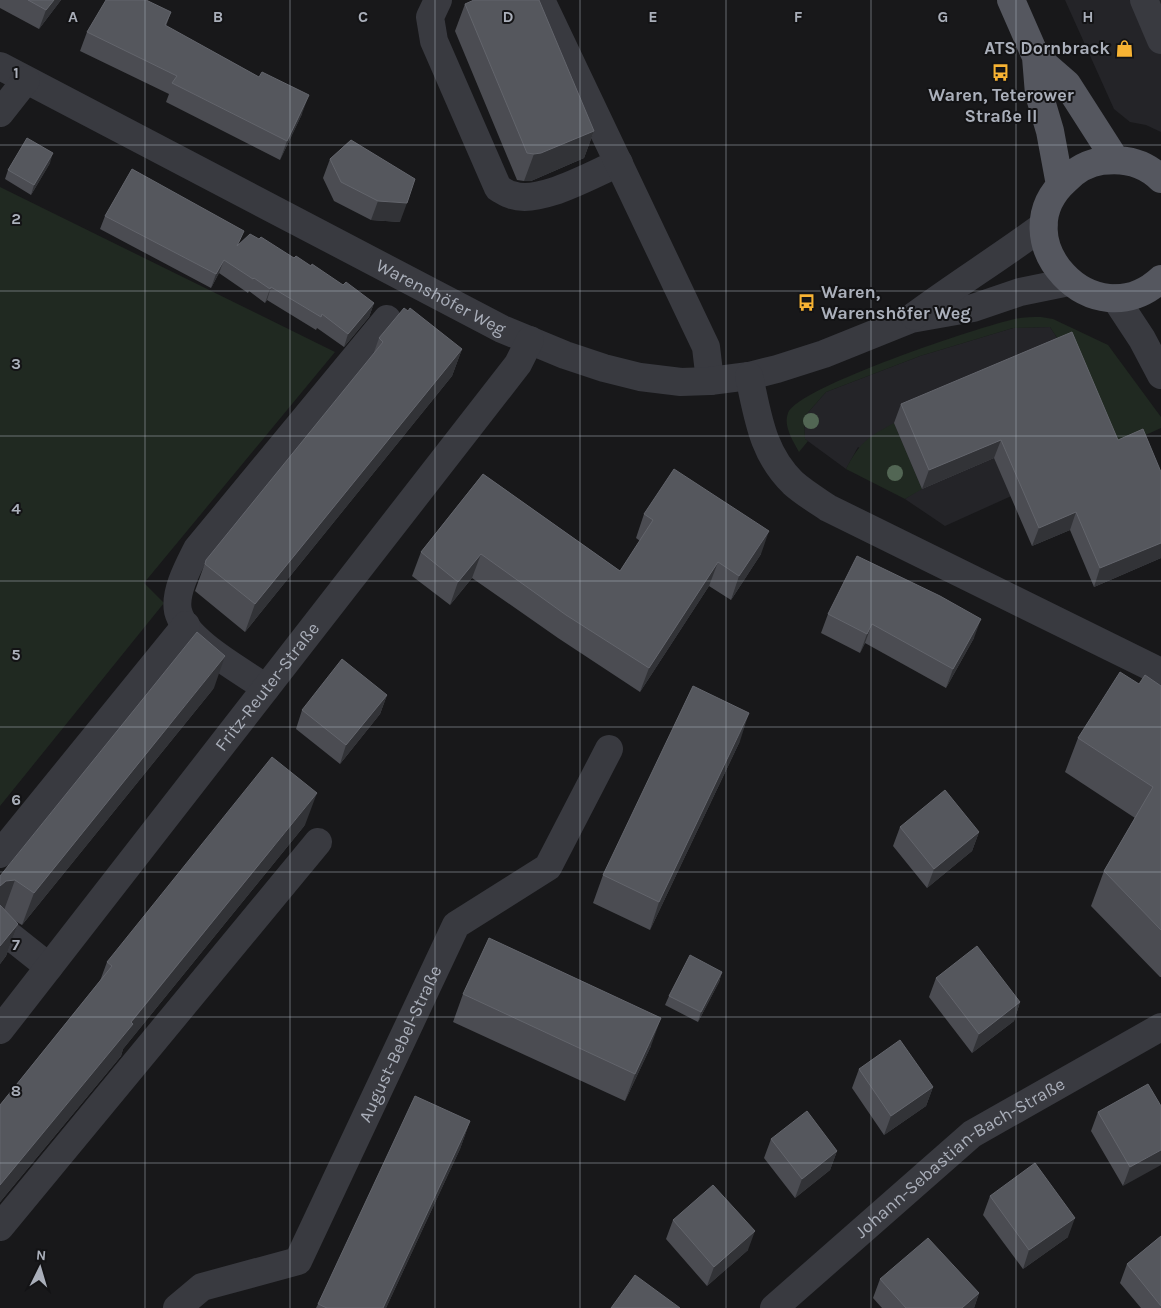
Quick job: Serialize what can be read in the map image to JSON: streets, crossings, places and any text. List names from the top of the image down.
{
  "streets": {
    "street": [
      "Warenshöfer Weg",
      "Fritz-Reuter-Straße",
      "August-Bebel-Straße",
      "Johann-Sebastian-Bach-Straße"
    ]
  },
  "crossings": [
    ["Warenshöfer Weg", "Fritz-Reuter-Straße"]
  ],
  "places": {
    "shop": ["ATS Dornbrack"],
    "bus stop": ["Waren, Teterower Straße II", "Waren, Warenshöfer Weg"]
  },
  "north": "top",
  "grid": {
    "columns": [
      "A",
      "B",
      "C",
      "D",
      "E",
      "F",
      "G",
      "H"
    ],
    "rows": [
      "1",
      "2",
      "3",
      "4",
      "5",
      "6",
      "7",
      "8"
    ]
  }
}
